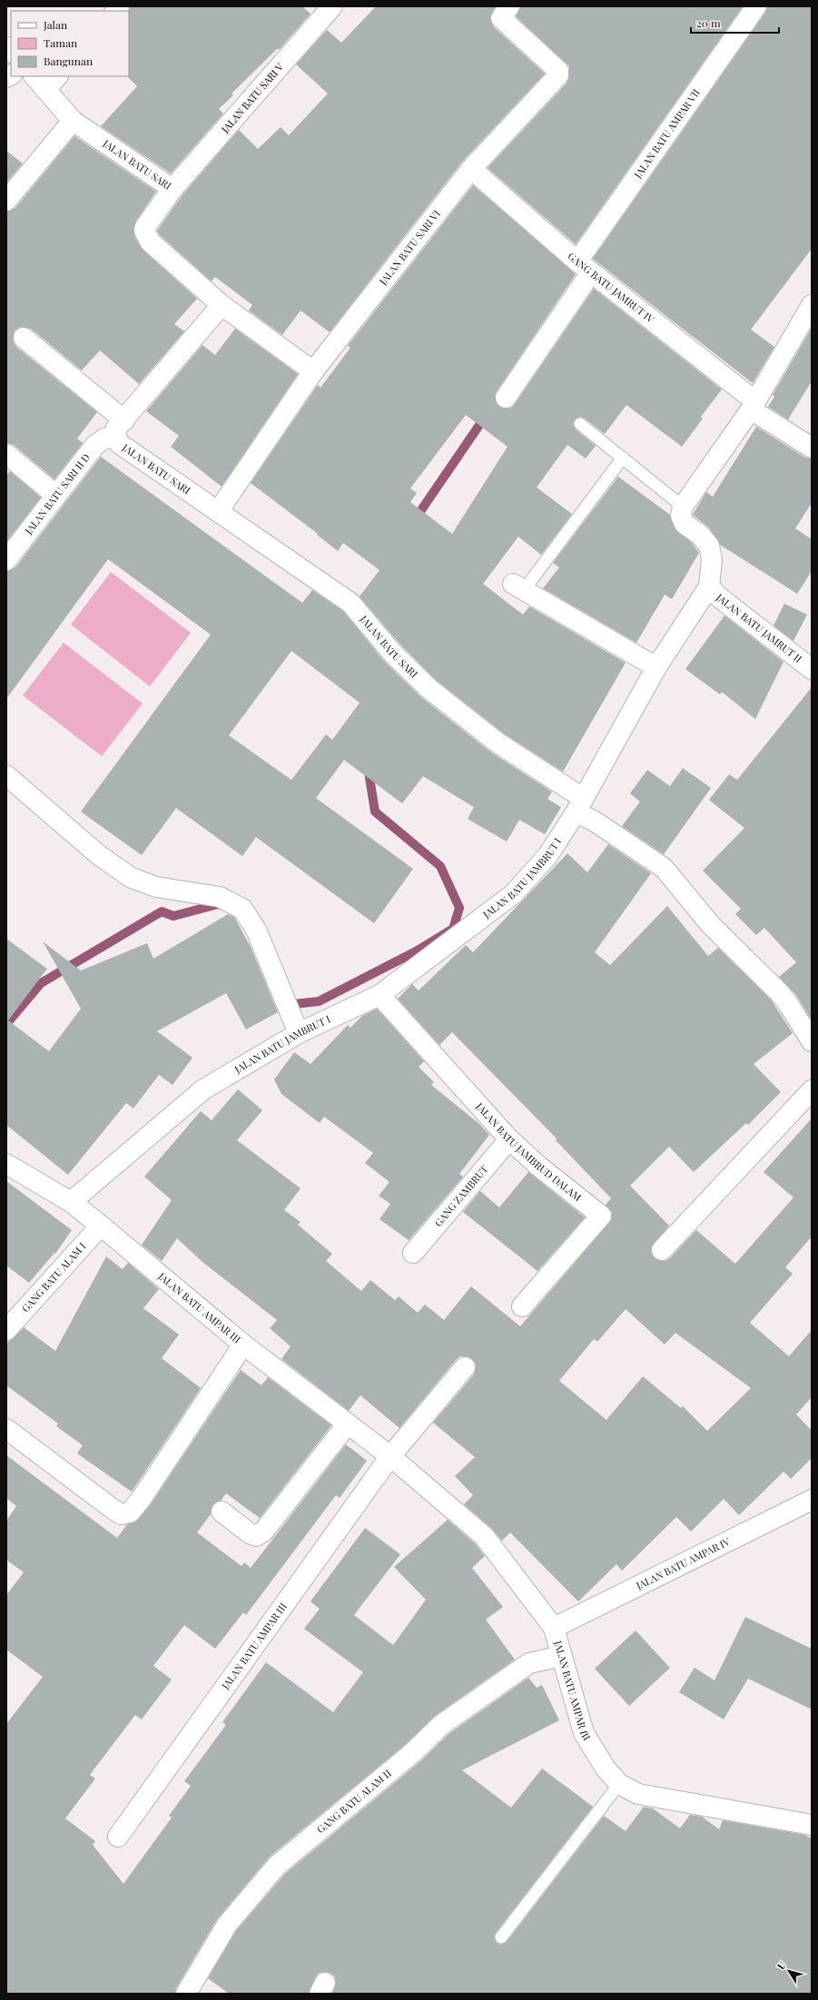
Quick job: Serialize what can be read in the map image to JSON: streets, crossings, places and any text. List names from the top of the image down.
{
  "streets": {
    "street": [
      "JALAN BATU SARI V",
      "JALAN BATU AMPAR VII",
      "JALAN BATU SARI",
      "JALAN BATU SARI VI",
      "GANG BATU JAMRUT IV",
      "JALAN BATU SARI II D",
      "JALAN BATU JAMRUT II",
      "JALAN BATU JAMBRUT I",
      "JALAN BATU JAMBRUD DALAM",
      "GANG ZAMBRUT",
      "GANG BATU ALAM I",
      "JALAN BATU AMPAR III",
      "JALAN BATU AMPAR IV",
      "GANG BATU ALAM II"
    ]
  },
  "crossings": [
    ["JALAN BATU SARI V", "JALAN BATU SARI"],
    ["JALAN BATU AMPAR VII", "GANG BATU JAMRUT IV"],
    ["JALAN BATU SARI", "JALAN BATU SARI VI"],
    ["JALAN BATU SARI", "JALAN BATU SARI II D"],
    ["JALAN BATU SARI", "JALAN BATU JAMBRUT I"],
    ["JALAN BATU SARI VI", "GANG BATU JAMRUT IV"],
    ["JALAN BATU JAMRUT II", "JALAN BATU JAMBRUT I"],
    ["JALAN BATU JAMBRUT I", "JALAN BATU JAMBRUD DALAM"],
    ["JALAN BATU JAMBRUT I", "JALAN BATU AMPAR III"],
    ["JALAN BATU JAMBRUD DALAM", "GANG ZAMBRUT"],
    ["GANG BATU ALAM I", "JALAN BATU AMPAR III"],
    ["JALAN BATU AMPAR III", "JALAN BATU AMPAR IV"],
    ["JALAN BATU AMPAR III", "GANG BATU ALAM II"]
  ],
  "legend": ["Jalan", "Taman", "Bangunan"],
  "scale_bar": "20 m",
  "north": "top left"
}
